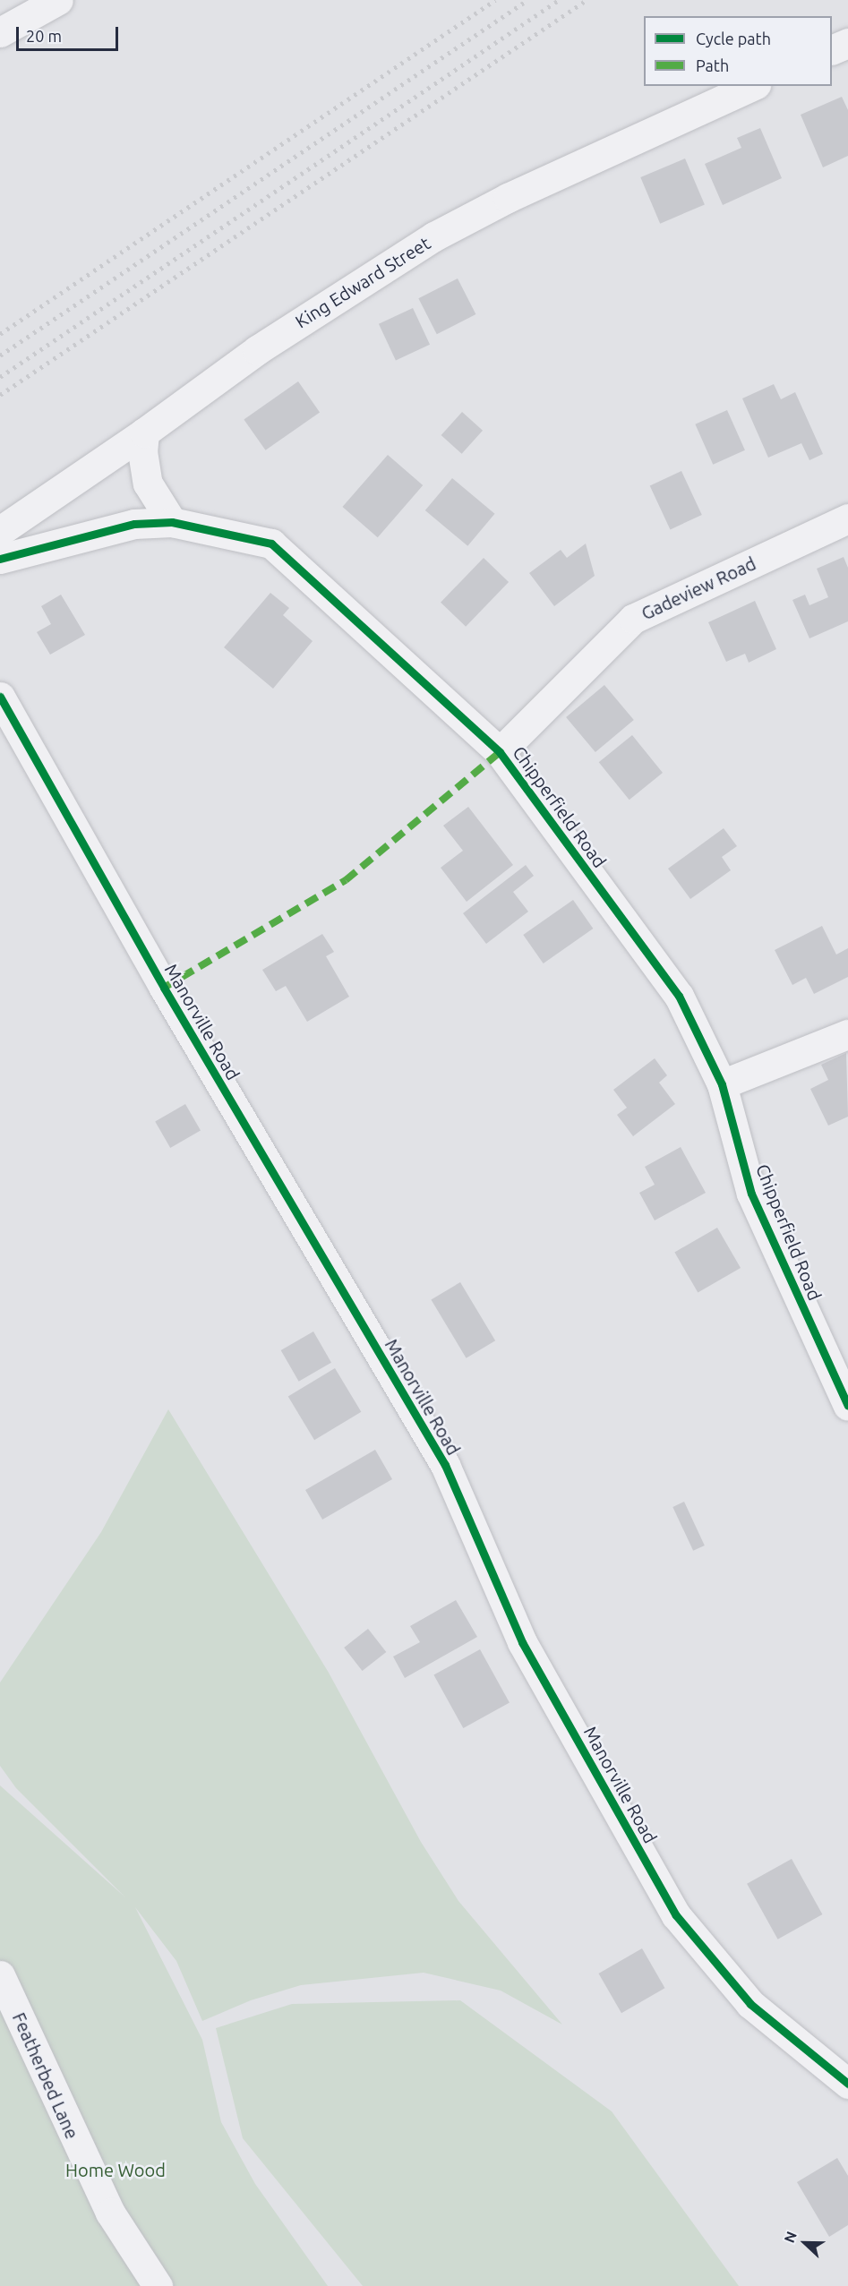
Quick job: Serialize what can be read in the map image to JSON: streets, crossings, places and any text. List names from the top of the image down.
{
  "streets": {
    "street": [
      "King Edward Street",
      "Gadeview Road",
      "Chipperfield Road",
      "Manorville Road",
      "Featherbed Lane"
    ]
  },
  "crossings": [
    ["Gadeview Road", "Chipperfield Road"]
  ],
  "parks": ["Home Wood"],
  "legend": ["Cycle path", "Path"],
  "scale_bar": "20 m",
  "north": "left"
}
